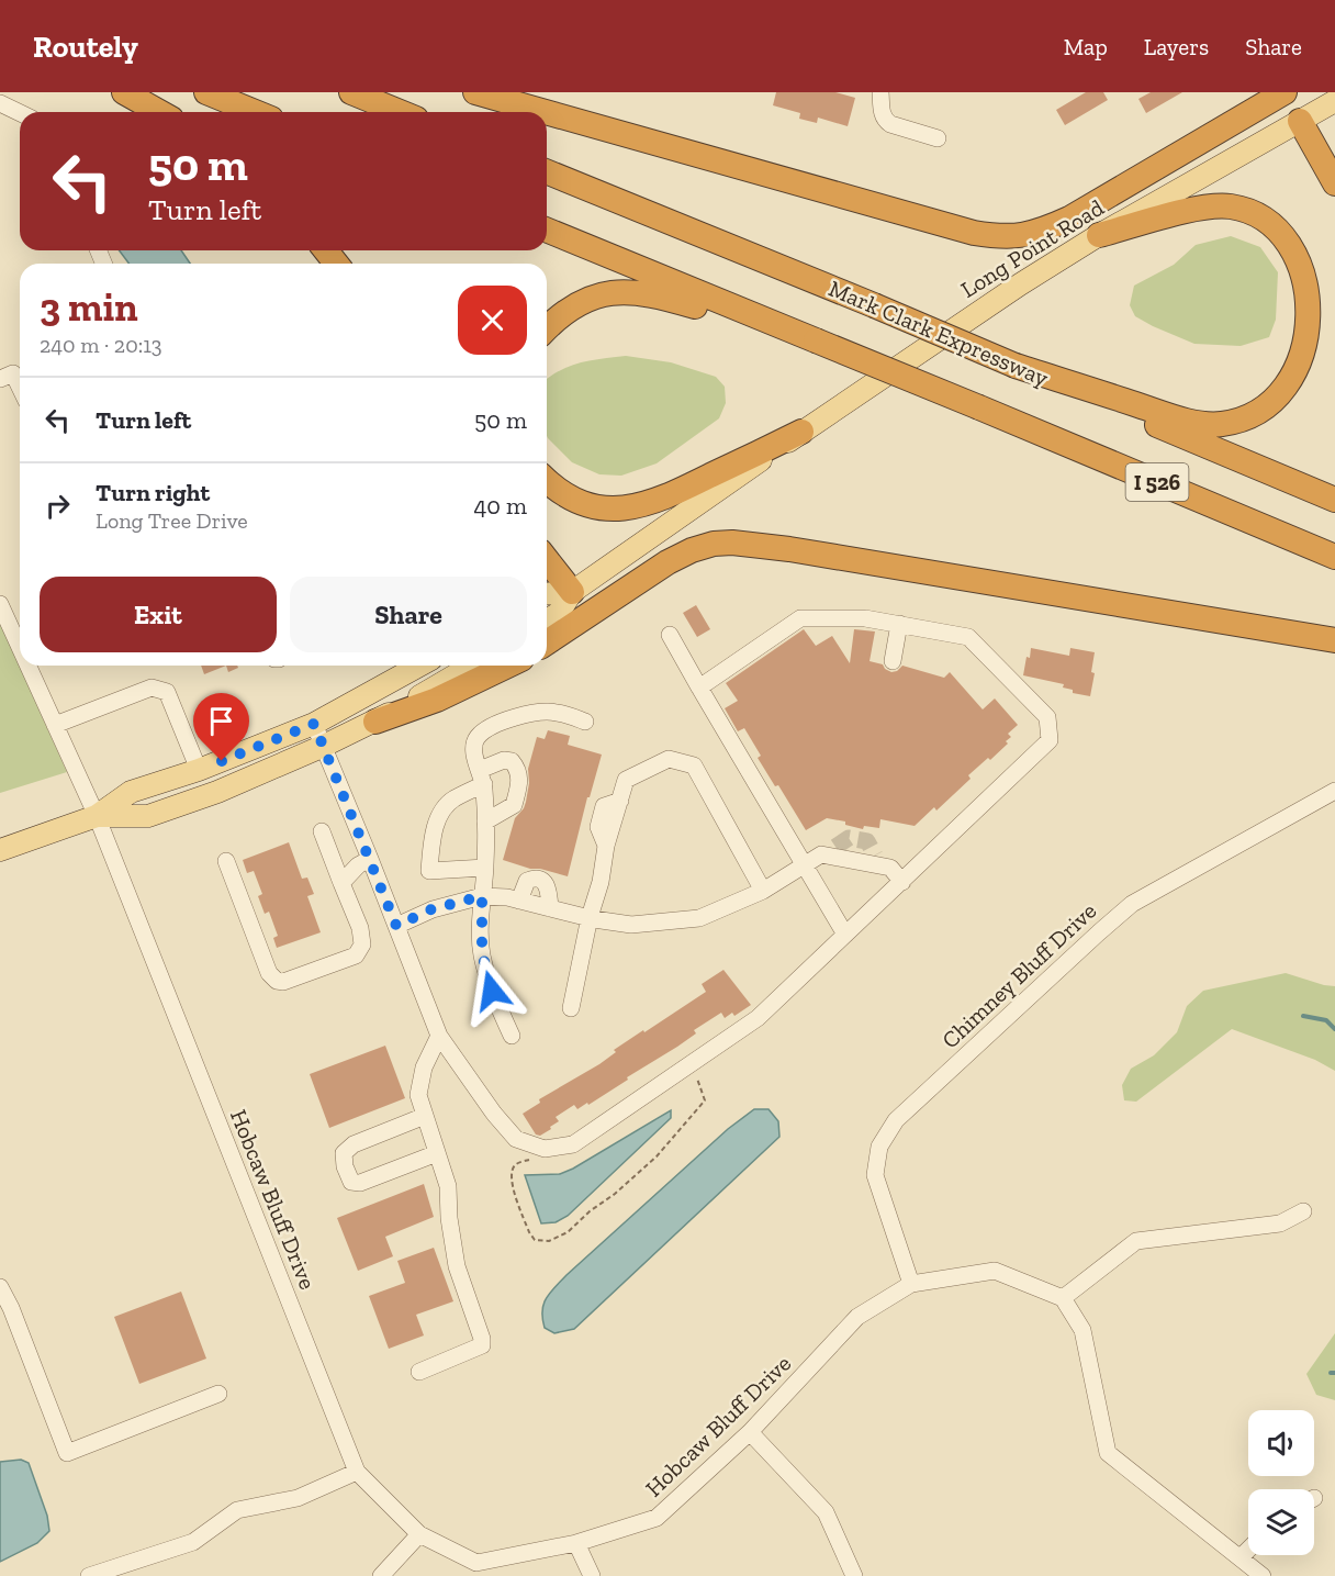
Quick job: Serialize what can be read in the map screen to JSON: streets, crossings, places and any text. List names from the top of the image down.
{
  "streets": {
    "highway": ["Mark Clark Expressway", "I 526"],
    "main road": ["Long Point Road"],
    "street": ["Chimney Bluff Drive", "Hobcaw Bluff Drive"]
  },
  "crossings": [
    ["Chimney Bluff Drive", "Hobcaw Bluff Drive"]
  ],
  "page": {
    "header": "Routely",
    "nav": ["Map", "Layers", "Share"],
    "turn": ["50 m", "Turn left"],
    "heading": ["3 min", "240 m · 20:13"],
    "list": [
      {
        "name": "Turn left",
        "value": "50 m"
      },
      {
        "name": "Turn right",
        "note": "Long Tree Drive",
        "value": "40 m"
      }
    ],
    "buttons": ["Exit", "Share"]
  }
}
